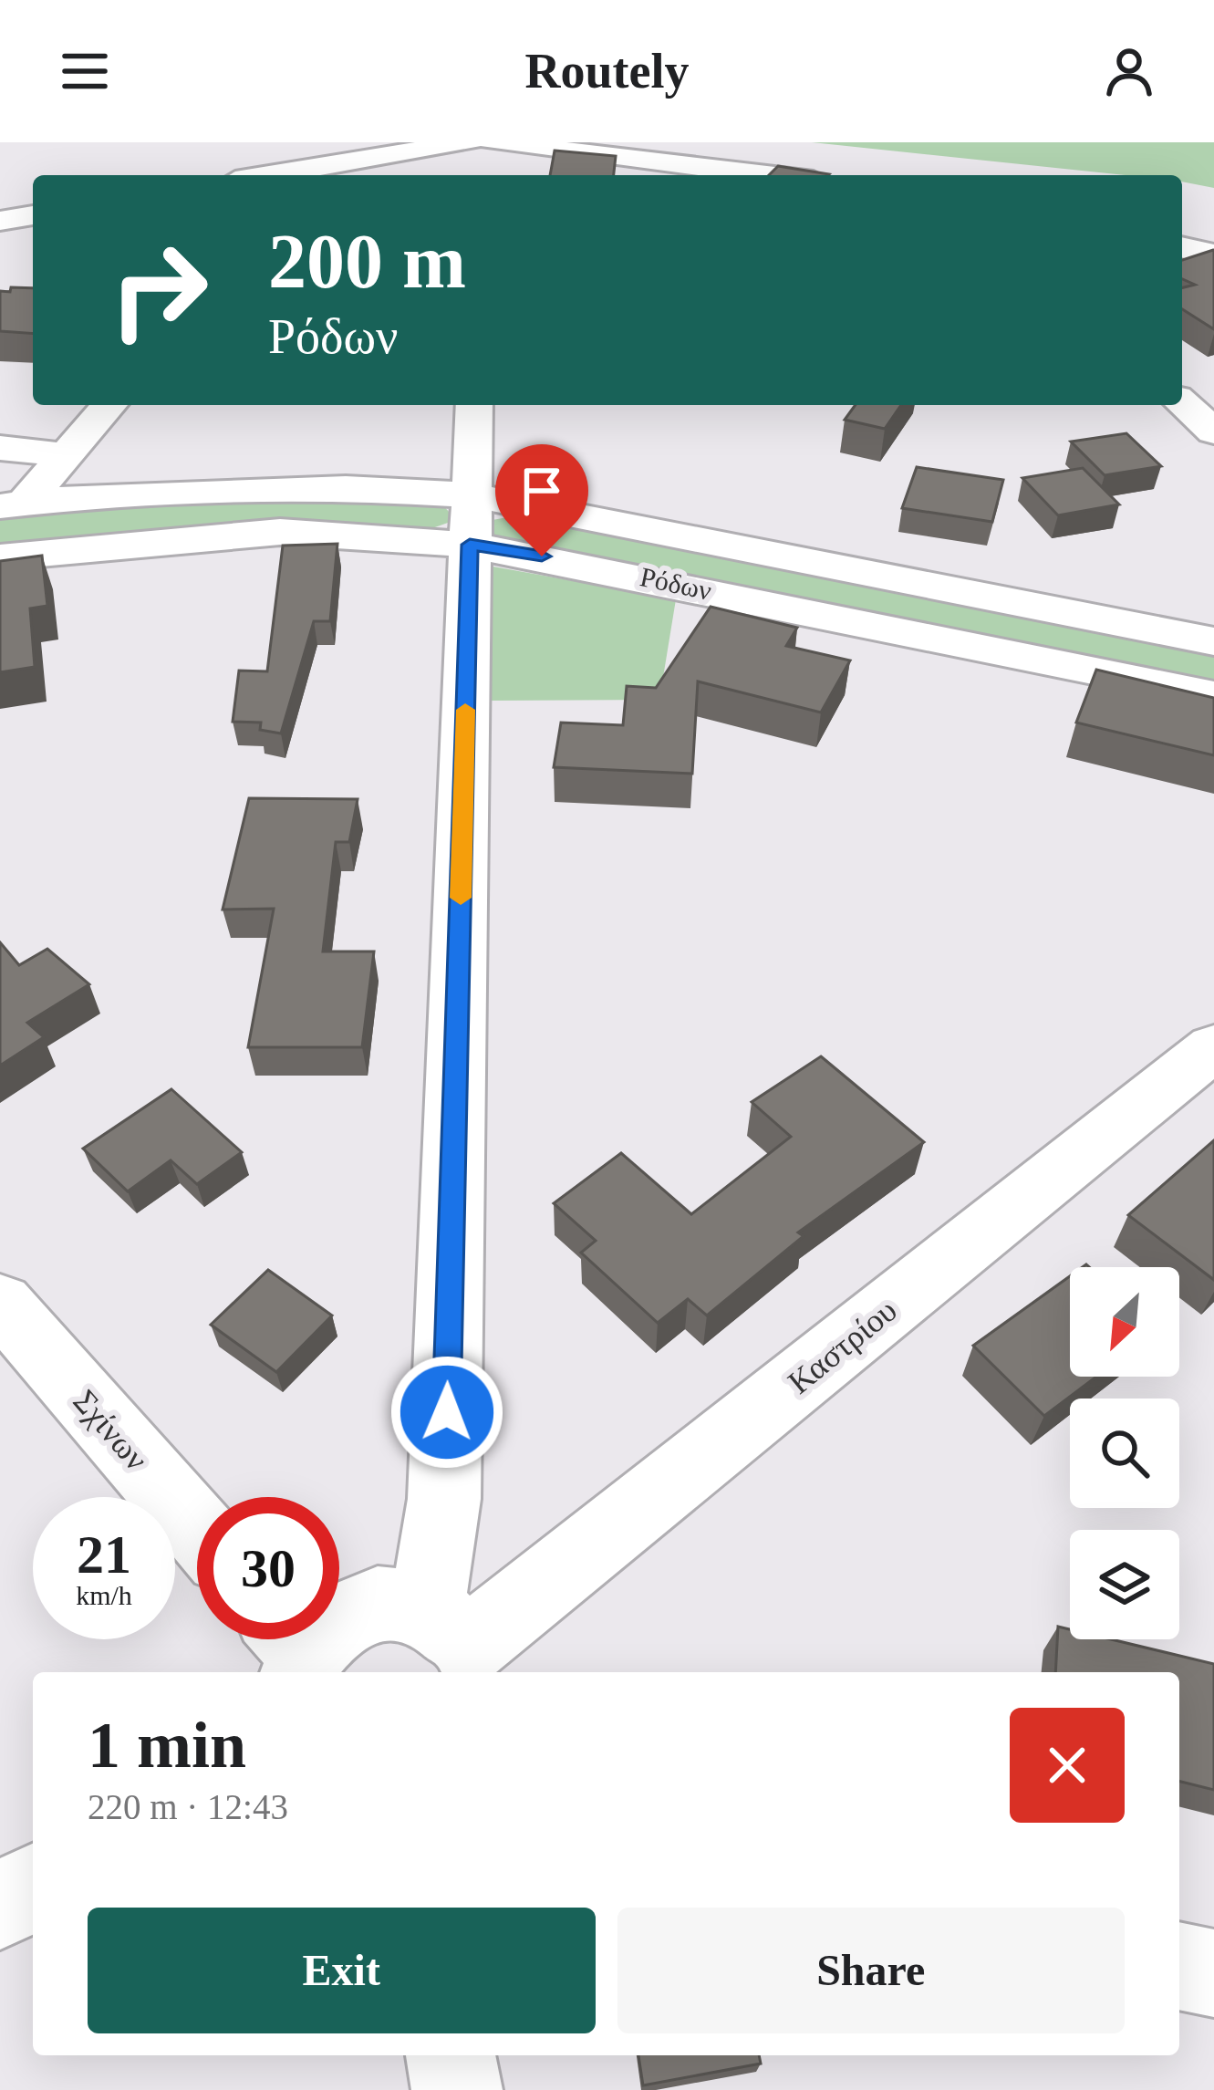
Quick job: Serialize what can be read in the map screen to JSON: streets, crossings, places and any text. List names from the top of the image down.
{
  "streets": {
    "street": ["Ρόδων", "Καστρίου", "Σχίνων"]
  },
  "north": "bottom left",
  "page": {
    "header": "Routely",
    "turn": ["200 m", "Ρόδων"],
    "speed": "21 km/h",
    "limit": "30",
    "heading": ["1 min", "220 m · 12:43"],
    "buttons": ["Exit", "Share"]
  }
}
